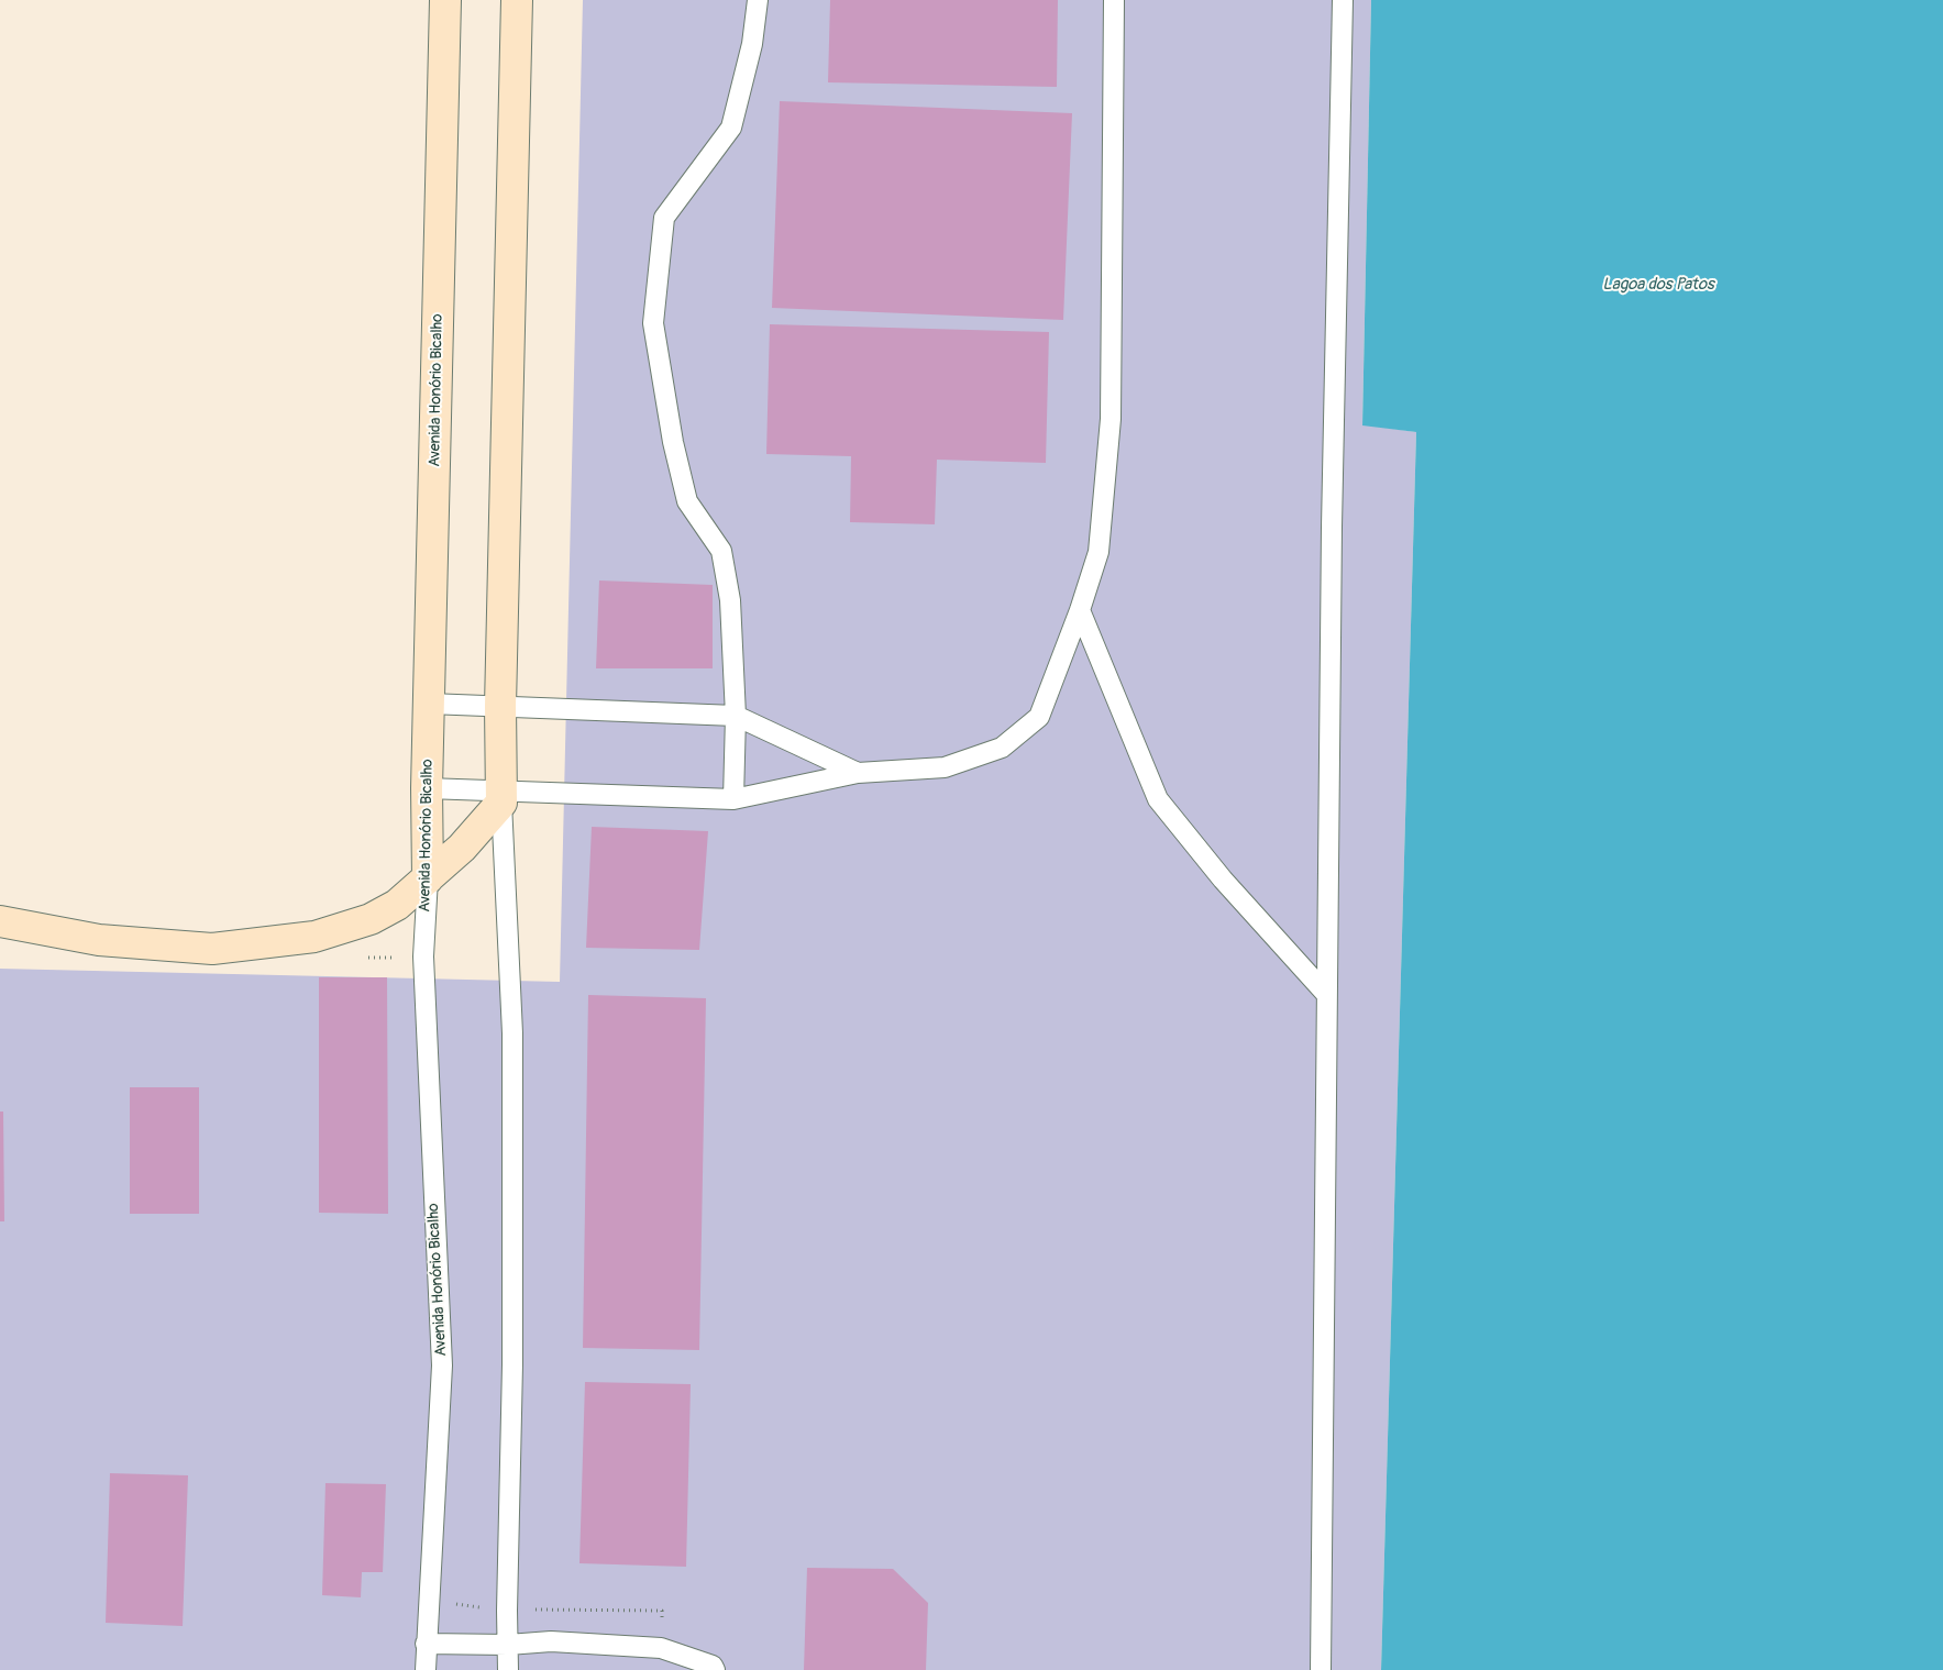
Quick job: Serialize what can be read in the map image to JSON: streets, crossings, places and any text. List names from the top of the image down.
{
  "streets": {
    "main road": ["Avenida Honório Bicalho"]
  },
  "water": ["Lagoa dos Patos"]
}
